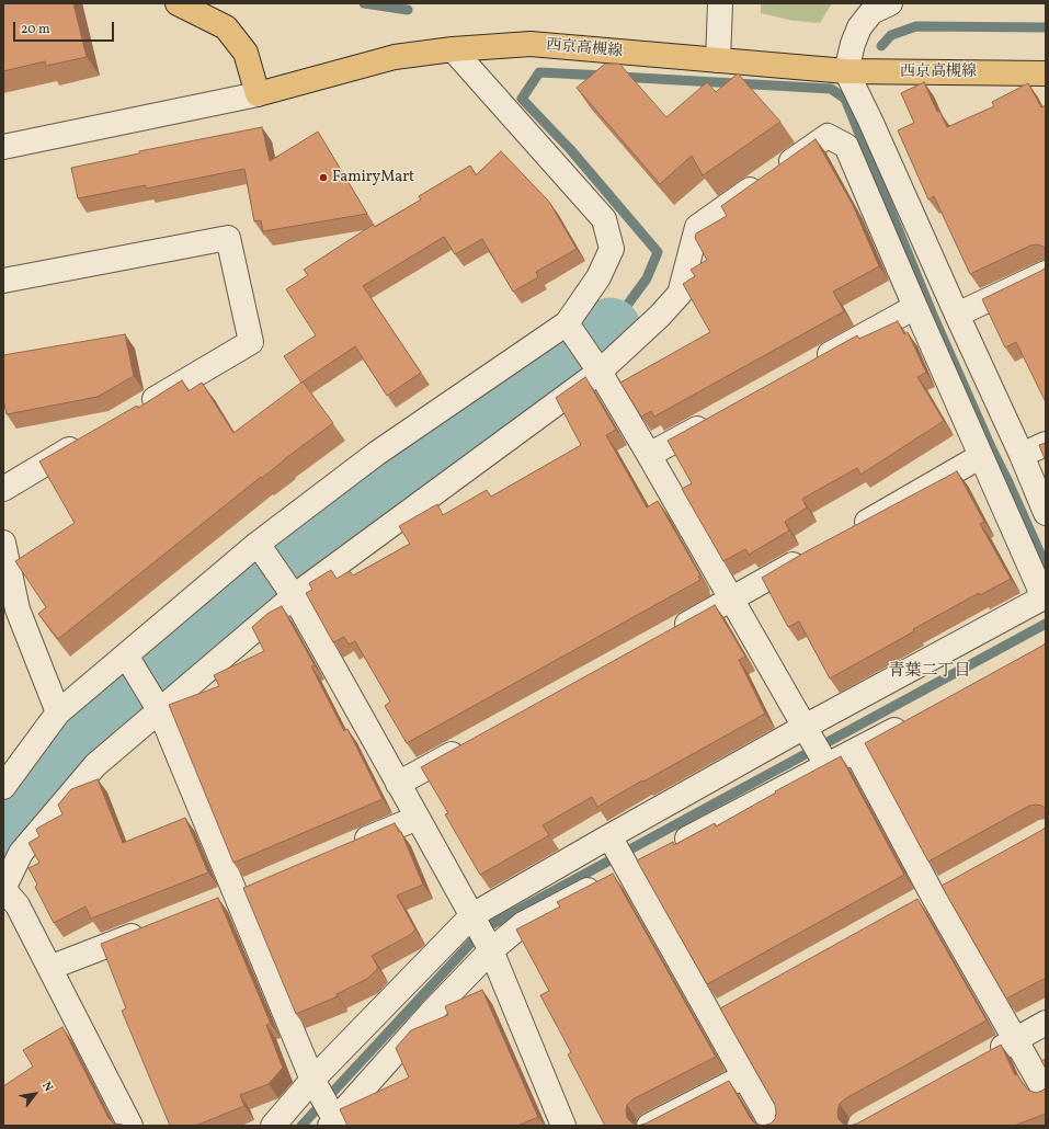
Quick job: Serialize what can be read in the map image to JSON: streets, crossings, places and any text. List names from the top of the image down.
{
  "streets": {
    "main road": ["西京高槻線"]
  },
  "districts": ["青葉二丁目"],
  "places": ["FamiryMart"],
  "scale_bar": "20 m",
  "north": "top right"
}
